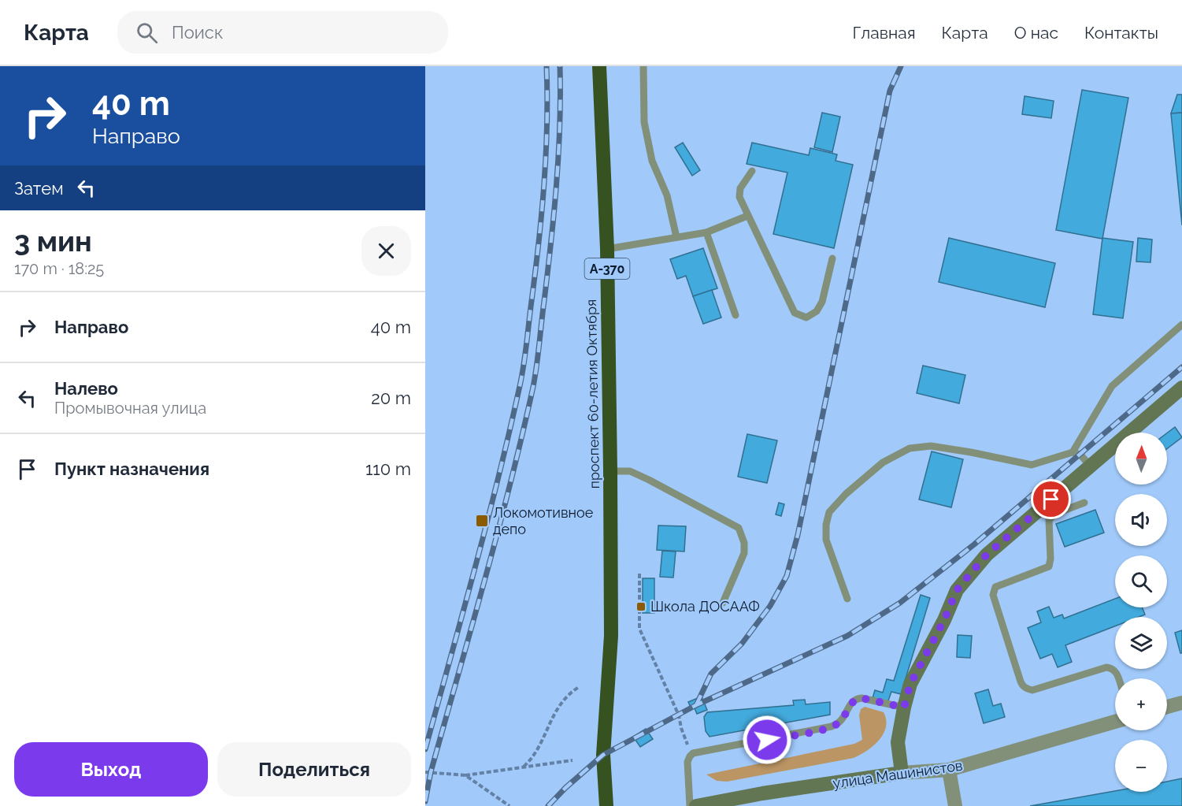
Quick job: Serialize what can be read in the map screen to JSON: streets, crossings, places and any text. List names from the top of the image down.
{
  "streets": {
    "highway": ["А-370", "проспект 60-летия Октября"],
    "street": ["улица Машинистов"]
  },
  "places": {
    "transit": ["Локомотивное депо", "Школа ДОСААФ"]
  },
  "north": "top",
  "page": {
    "header": "Карта",
    "search": "Поиск",
    "nav": [
      "Главная",
      "Карта",
      "О нас",
      "Контакты"
    ],
    "turn": ["40 m", "Направо"],
    "then": "Затем",
    "heading": ["3 мин", "170 m · 18:25"],
    "list": [
      {
        "name": "Направо",
        "value": "40 m"
      },
      {
        "name": "Налево",
        "note": "Промывочная улица",
        "value": "20 m"
      },
      {
        "name": "Пункт назначения",
        "value": "110 m"
      }
    ],
    "map_buttons": ["+", "−"],
    "buttons": ["Выход", "Поделиться"]
  }
}
